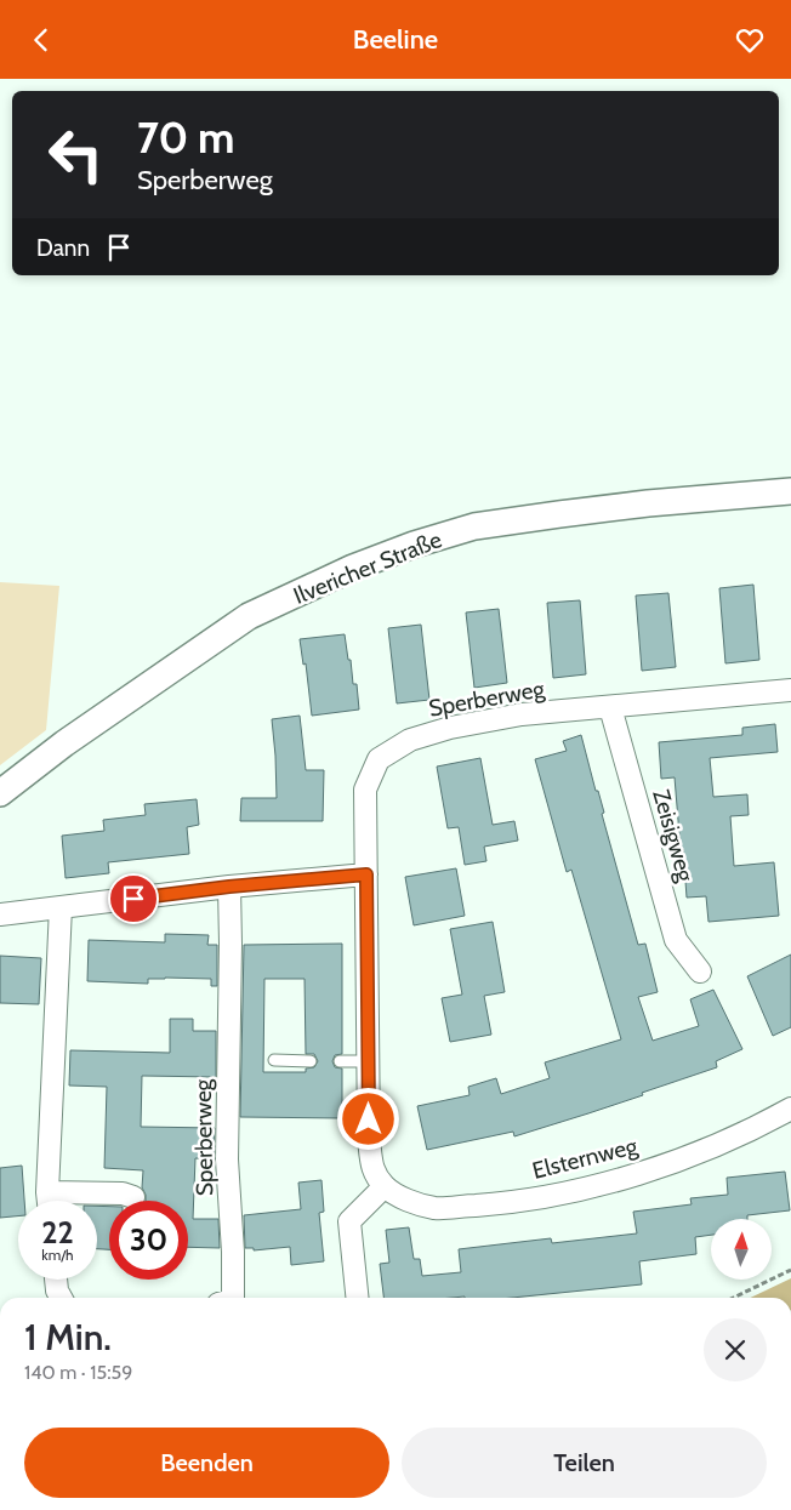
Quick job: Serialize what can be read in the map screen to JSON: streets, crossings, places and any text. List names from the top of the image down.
{
  "streets": {
    "street": [
      "Ilvericher Straße",
      "Sperberweg",
      "Zeisigweg",
      "Elsternweg"
    ]
  },
  "crossings": [
    ["Sperberweg", "Zeisigweg"]
  ],
  "north": "top",
  "page": {
    "header": "Beeline",
    "turn": ["70 m", "Sperberweg"],
    "then": "Dann",
    "speed": "22 km/h",
    "limit": "30",
    "heading": ["1 Min.", "140 m · 15:59"],
    "buttons": ["Beenden", "Teilen"]
  }
}
